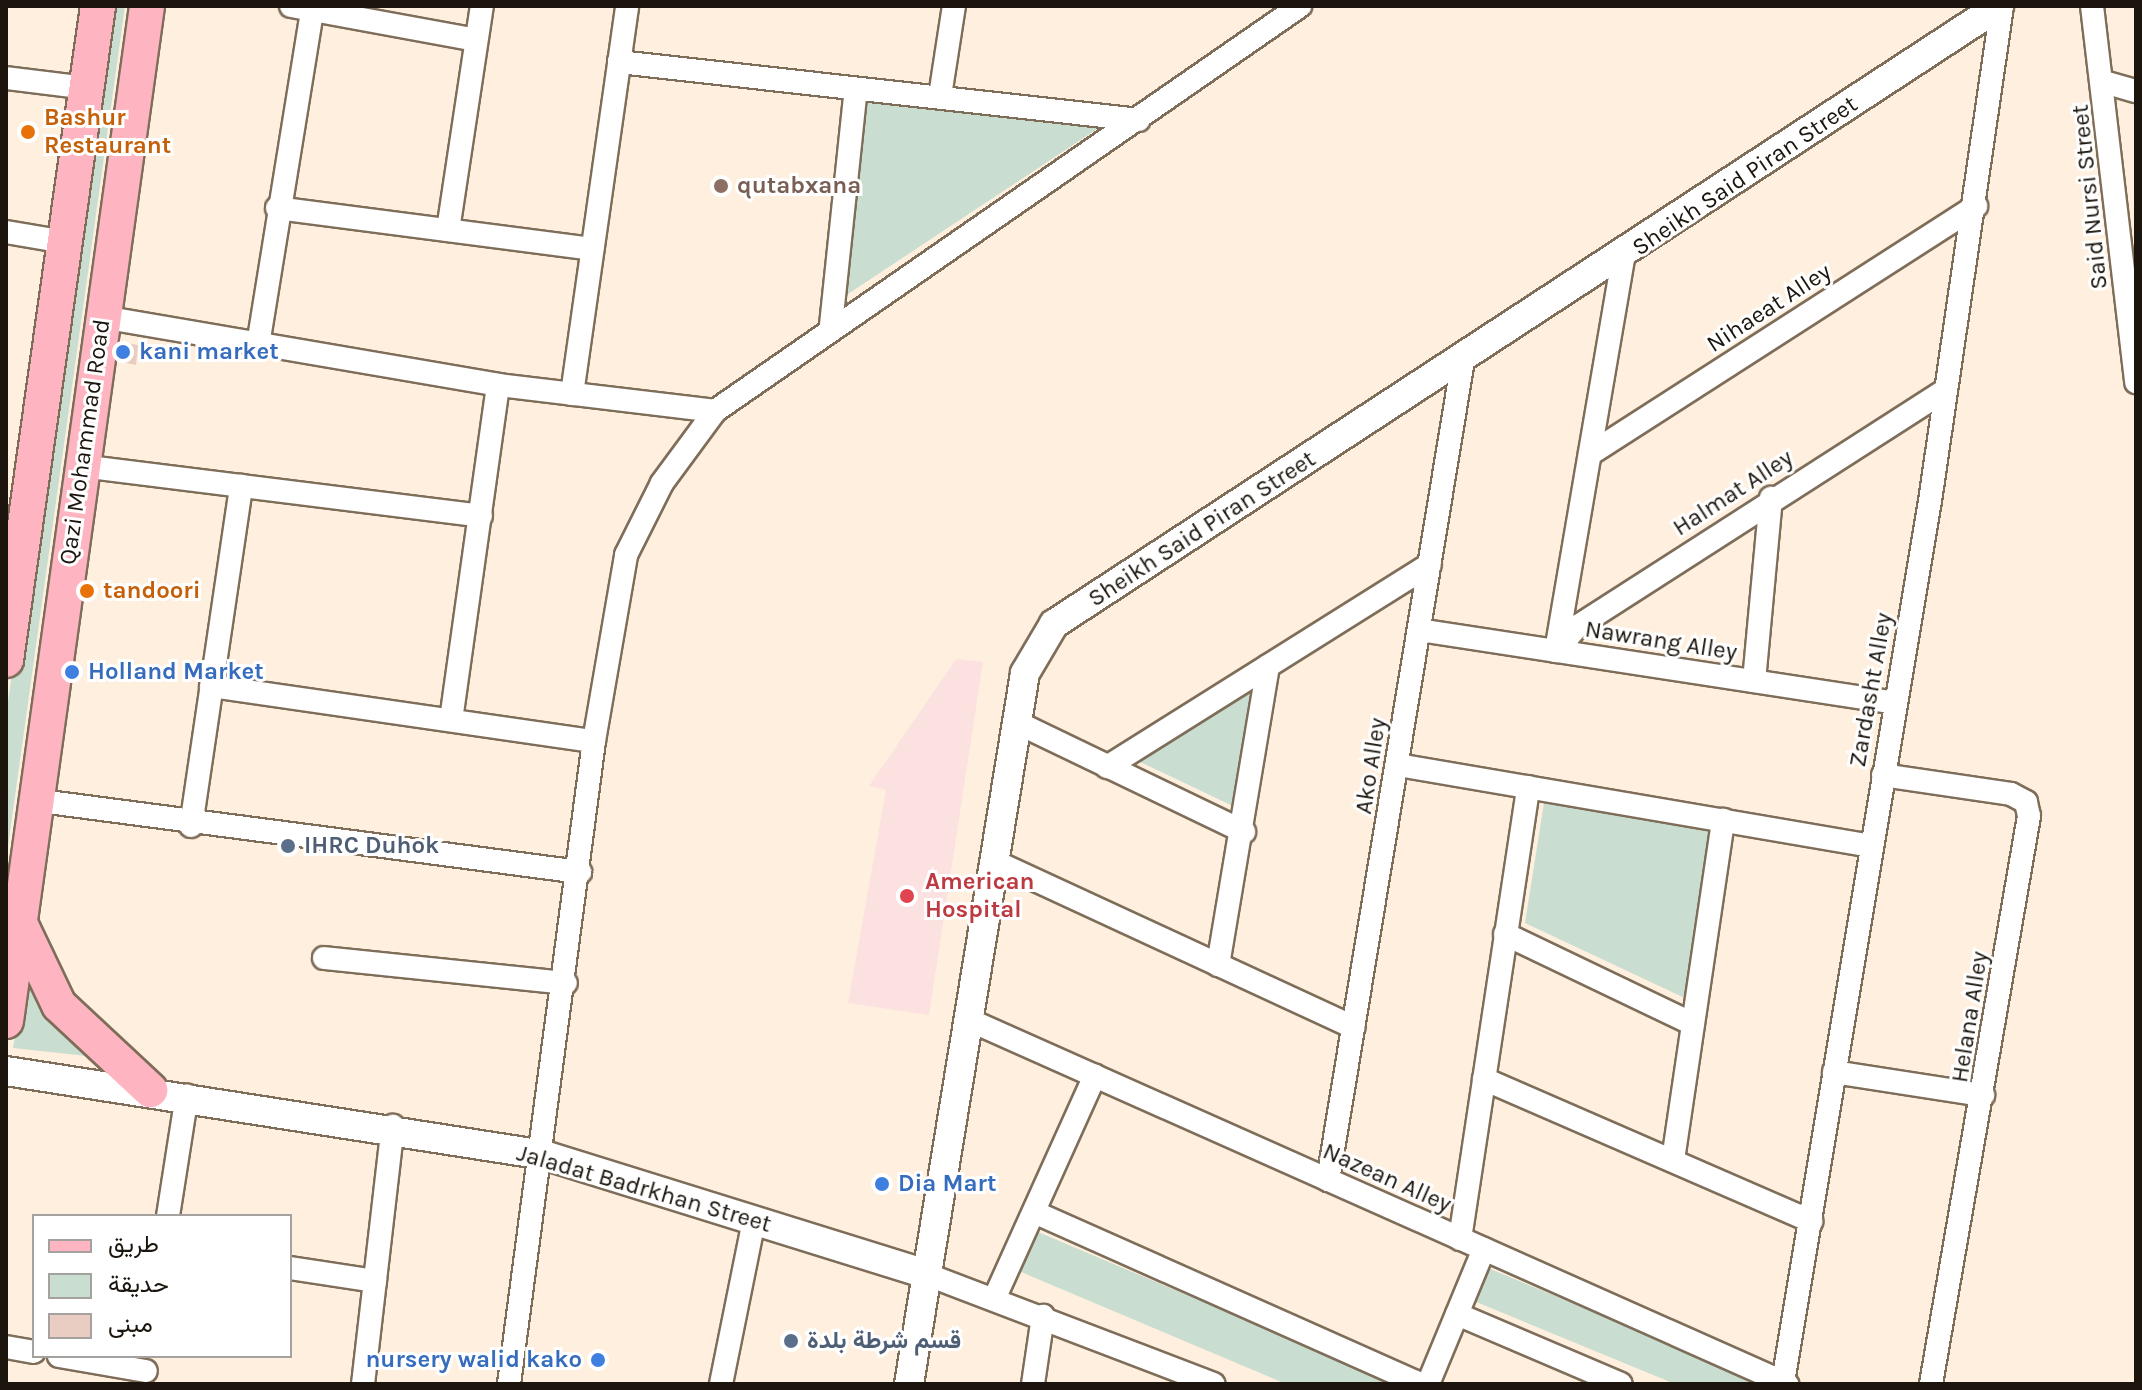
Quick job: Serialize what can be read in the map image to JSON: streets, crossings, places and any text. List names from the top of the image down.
{
  "streets": {
    "main road": ["Qazi Mohammad Road"],
    "street": [
      "Sheikh Said Piran Street",
      "Said Nursi Street",
      "Nihaeat Alley",
      "Halmat Alley",
      "Nawrang Alley",
      "Zardasht Alley",
      "Ako Alley",
      "Helana Alley",
      "Nazean Alley",
      "Jaladat Badrkhan Street"
    ]
  },
  "crossings": [
    ["Sheikh Said Piran Street", "Zardasht Alley"],
    ["Sheikh Said Piran Street", "Ako Alley"],
    ["Sheikh Said Piran Street", "Nazean Alley"],
    ["Sheikh Said Piran Street", "Jaladat Badrkhan Street"],
    ["Nihaeat Alley", "Zardasht Alley"],
    ["Halmat Alley", "Nawrang Alley"],
    ["Halmat Alley", "Zardasht Alley"],
    ["Nawrang Alley", "Zardasht Alley"],
    ["Nawrang Alley", "Ako Alley"],
    ["Zardasht Alley", "Helana Alley"],
    ["Zardasht Alley", "Nazean Alley"],
    ["Ako Alley", "Nazean Alley"]
  ],
  "places": [
    "Bashur Restaurant",
    "qutabxana",
    "kani market",
    "tandoori",
    "Holland Market",
    "IHRC Duhok",
    "American Hospital",
    "Dia Mart",
    "قسم شرطة بلدة",
    "nursery walid kako"
  ],
  "legend": ["طريق", "حديقة", "مبنى"]
}
